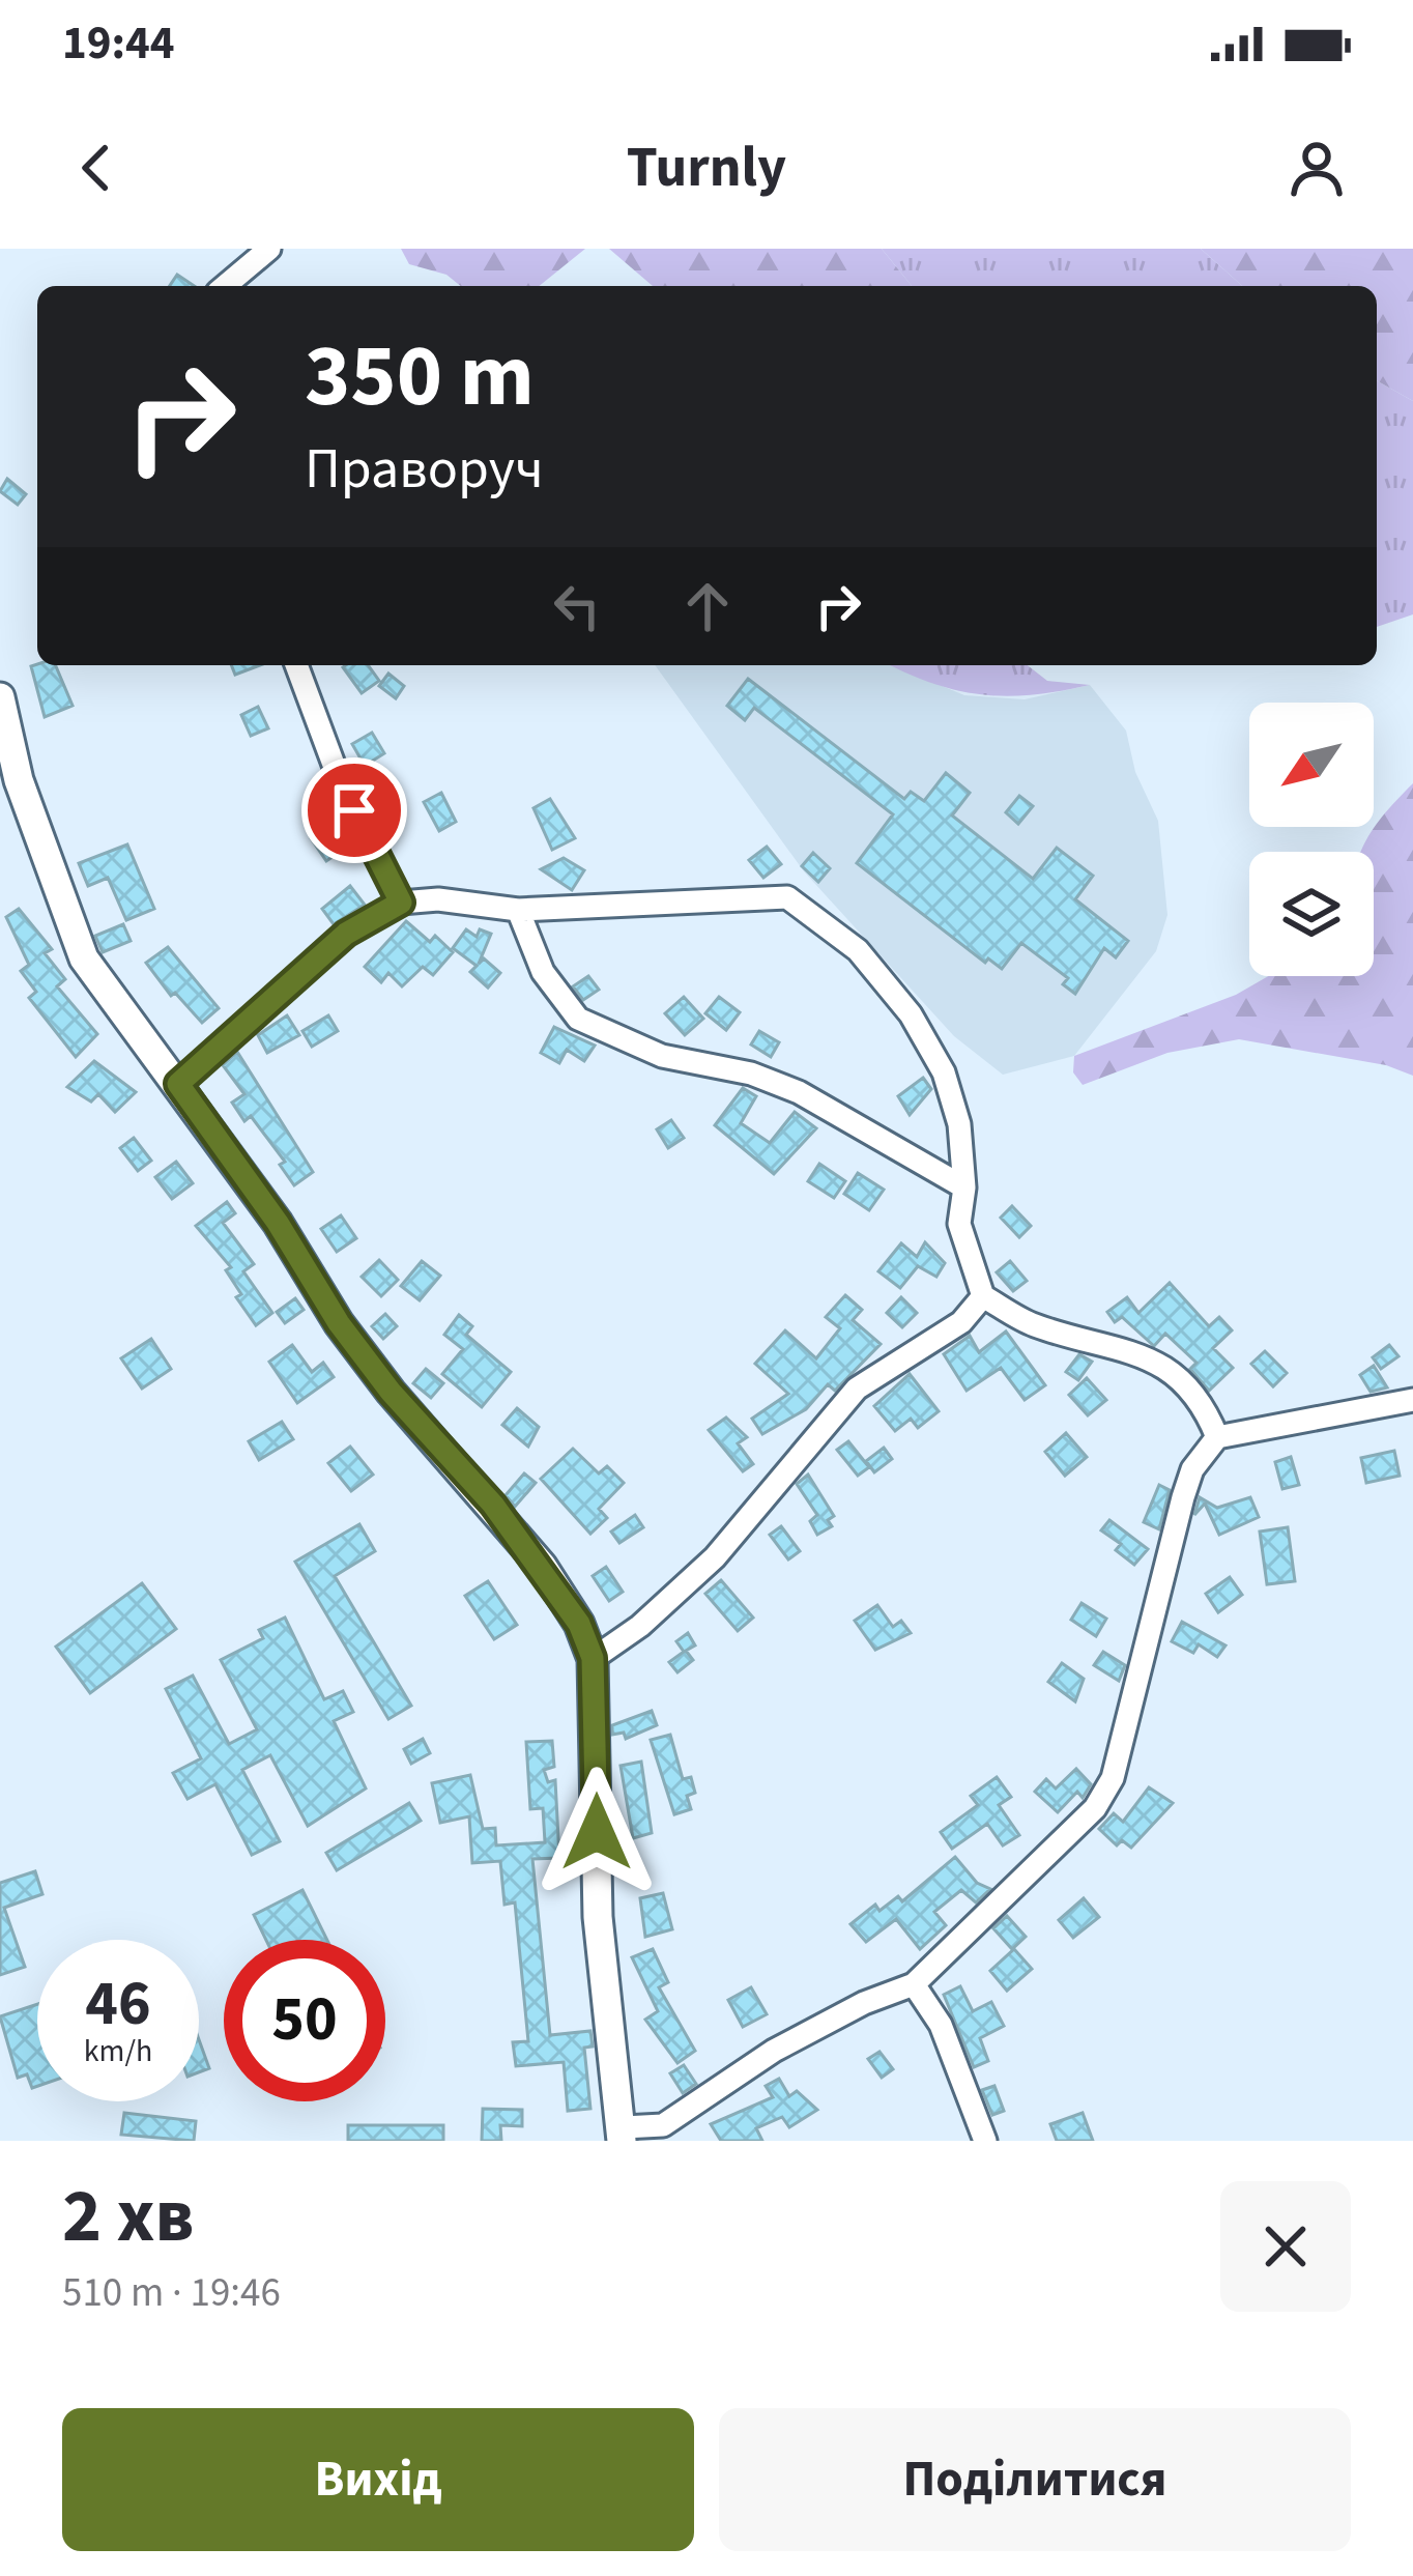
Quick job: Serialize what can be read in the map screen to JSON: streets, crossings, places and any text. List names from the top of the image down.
{
  "north": "bottom left",
  "page": {
    "status": "19:44",
    "header": "Turnly",
    "turn": ["350 m", "Праворуч"],
    "speed": "46 km/h",
    "limit": "50",
    "heading": ["2 хв", "510 m · 19:46"],
    "buttons": ["Вихід", "Поділитися"]
  }
}
